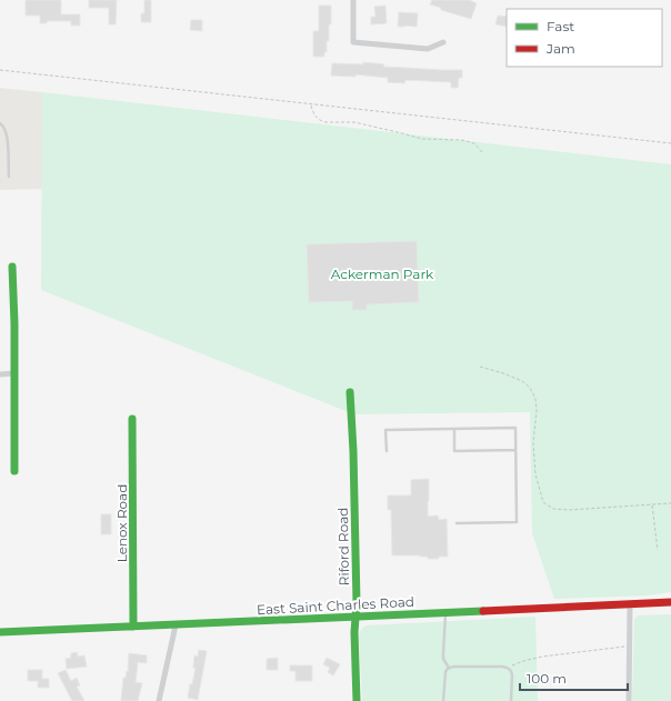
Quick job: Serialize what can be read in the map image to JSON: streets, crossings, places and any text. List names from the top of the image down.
{
  "streets": {
    "street": ["Lenox Road", "Riford Road", "East Saint Charles Road"]
  },
  "crossings": [
    ["Lenox Road", "East Saint Charles Road"],
    ["Riford Road", "East Saint Charles Road"]
  ],
  "parks": ["Ackerman Park"],
  "legend": ["Fast", "Jam"],
  "scale_bar": "100 m"
}
